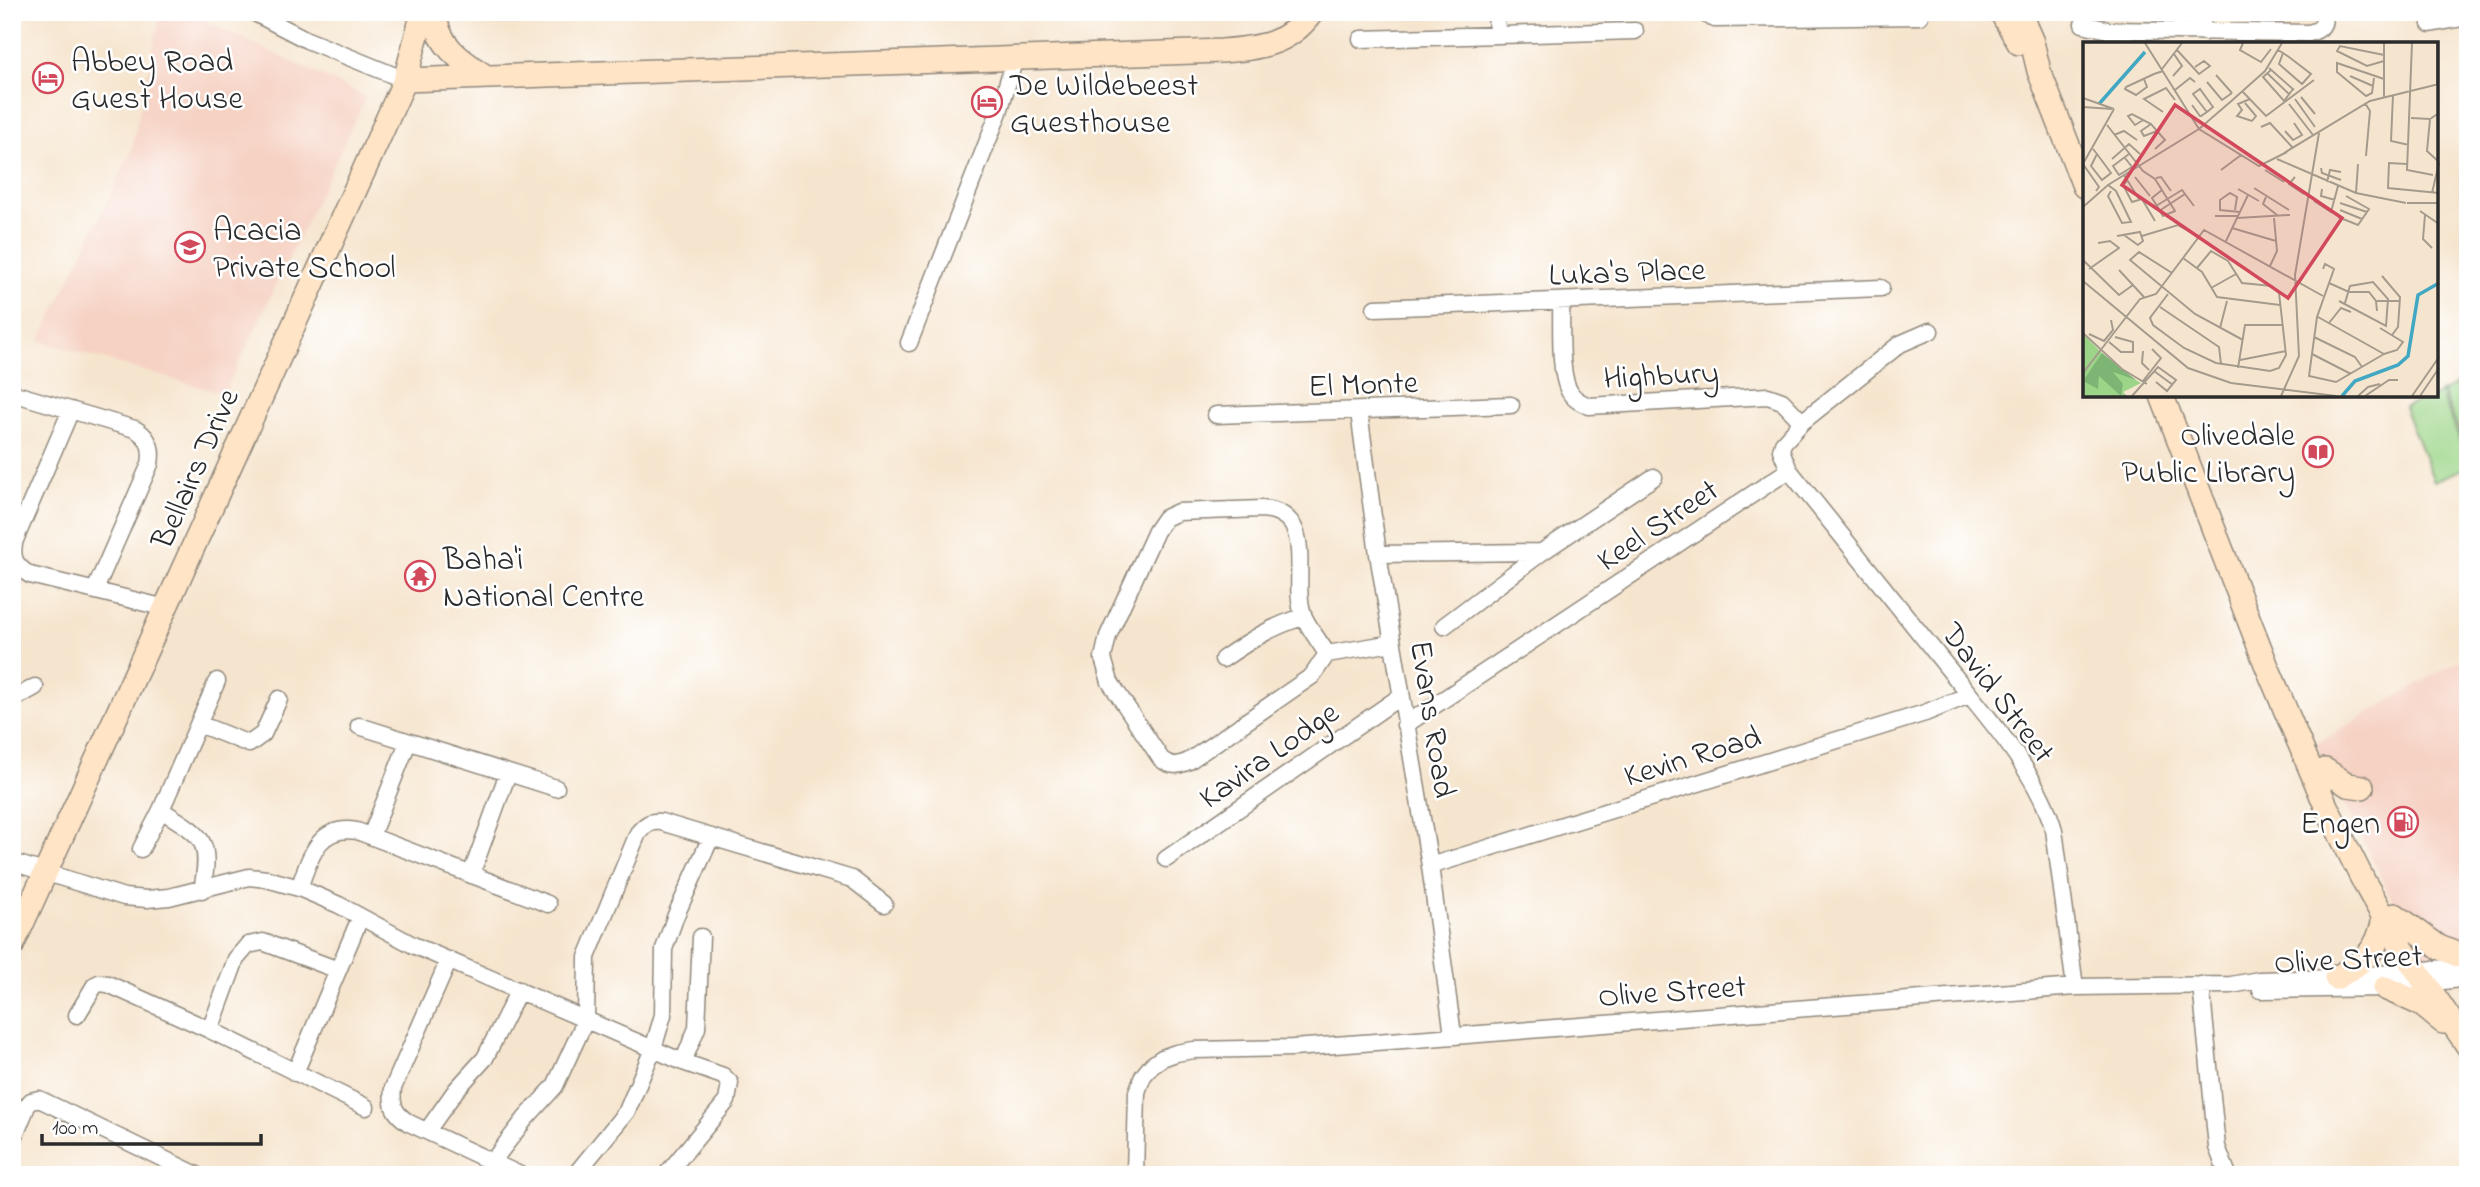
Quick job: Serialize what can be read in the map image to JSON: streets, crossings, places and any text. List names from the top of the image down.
{
  "streets": {
    "street": [
      "Luka's Place",
      "Highbury",
      "El Monte",
      "Bellairs Drive",
      "Keel Street",
      "David Street",
      "Evans Road",
      "Kavira Lodge",
      "Kevin Road",
      "Olive Street"
    ]
  },
  "crossings": [
    ["Luka's Place", "Highbury"],
    ["El Monte", "Evans Road"],
    ["Keel Street", "David Street"],
    ["Keel Street", "Evans Road"],
    ["David Street", "Kevin Road"],
    ["David Street", "Olive Street"],
    ["Evans Road", "Kavira Lodge"],
    ["Evans Road", "Kevin Road"],
    ["Evans Road", "Olive Street"]
  ],
  "places": {
    "hotel": ["Abbey Road Guest House", "De Wildebeest Guesthouse"],
    "school or university": ["Acacia Private School"],
    "library": ["Olivedale Public Library"],
    "temple": ["Baha'i National Centre"],
    "fuel station": ["Engen"]
  },
  "scale_bar": "100 m"
}
